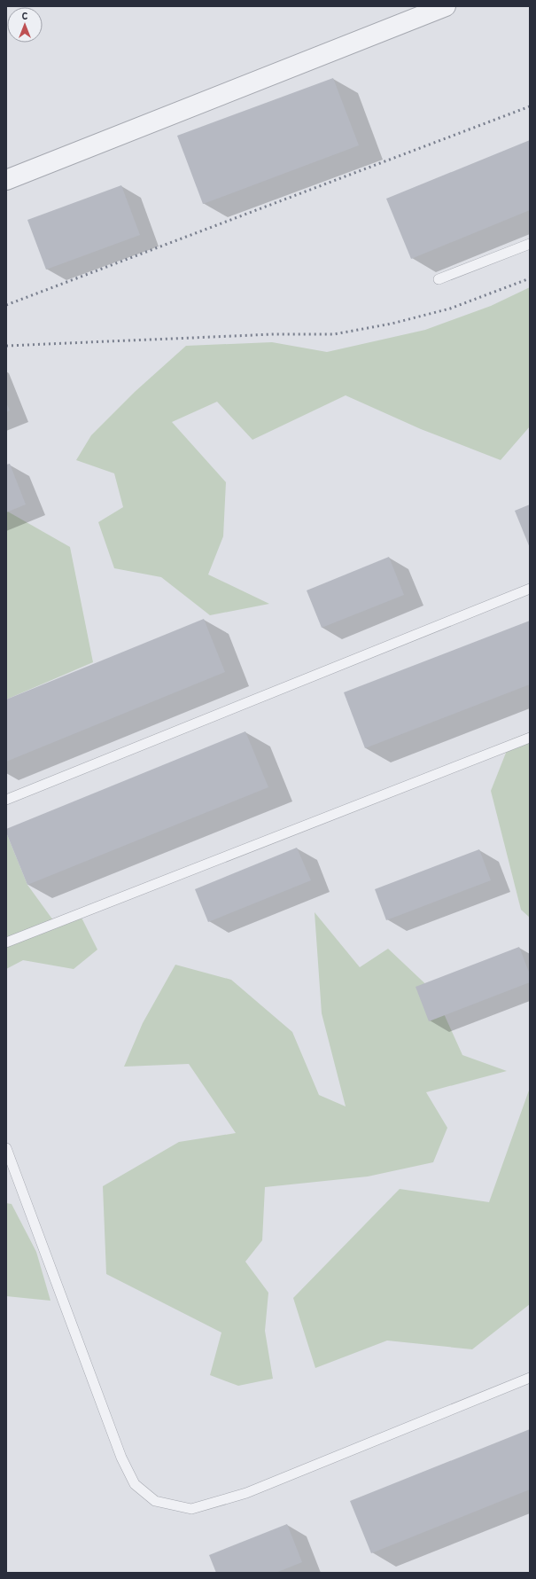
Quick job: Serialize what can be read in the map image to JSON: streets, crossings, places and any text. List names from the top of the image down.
{
  "north": "top"
}
